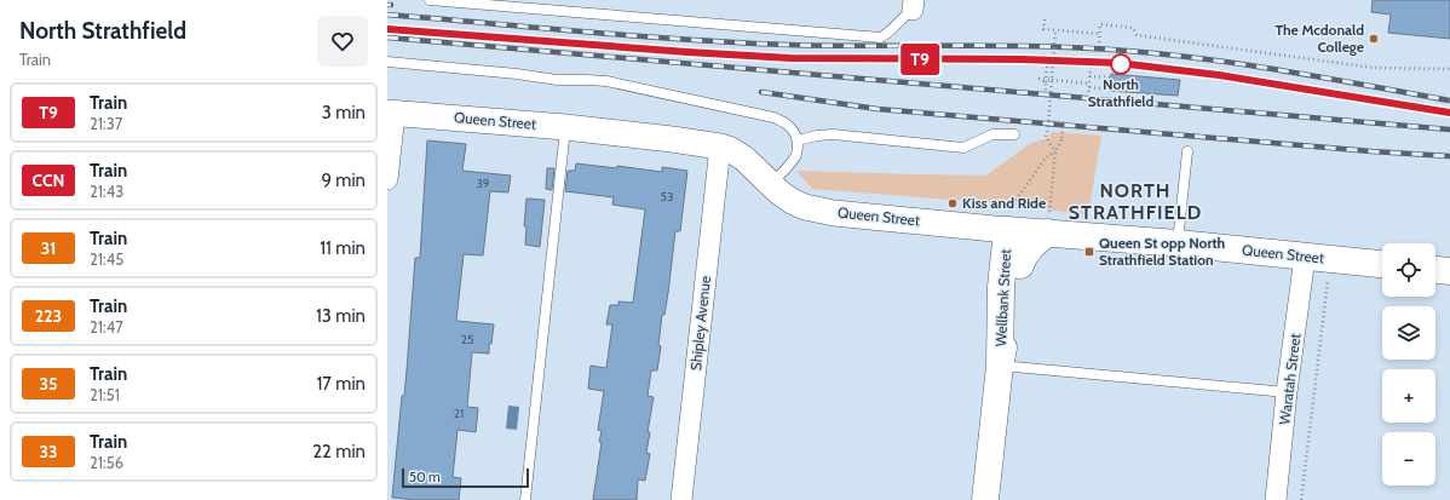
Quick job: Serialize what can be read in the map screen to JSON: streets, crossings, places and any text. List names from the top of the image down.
{
  "streets": {
    "main road": ["Queen Street", "Wellbank Street"],
    "street": ["Shipley Avenue", "Waratah Street"]
  },
  "crossings": [
    ["Queen Street", "Wellbank Street"],
    ["Queen Street", "Shipley Avenue"],
    ["Queen Street", "Waratah Street"]
  ],
  "districts": ["NORTH STRATHFIELD"],
  "places": {
    "other": ["The Mcdonald College", "North Strathfield", "Kiss and Ride"],
    "transit": ["Queen St opp North Strathfield Station"]
  },
  "house_numbers": [
    "39",
    "53",
    "25",
    "21"
  ],
  "scale_bar": "50 m",
  "page": {
    "heading": ["North Strathfield", "Train"],
    "on_map": "T9",
    "list": [
      {
        "mark": "T9",
        "name": "Train",
        "note": "21:37",
        "value": "3 min"
      },
      {
        "mark": "CCN",
        "name": "Train",
        "note": "21:43",
        "value": "9 min"
      },
      {
        "mark": "31",
        "name": "Train",
        "note": "21:45",
        "value": "11 min"
      },
      {
        "mark": "223",
        "name": "Train",
        "note": "21:47",
        "value": "13 min"
      },
      {
        "mark": "35",
        "name": "Train",
        "note": "21:51",
        "value": "17 min"
      },
      {
        "mark": "33",
        "name": "Train",
        "note": "21:56",
        "value": "22 min"
      }
    ],
    "map_buttons": ["+", "−"],
    "scale": "50 m"
  }
}
